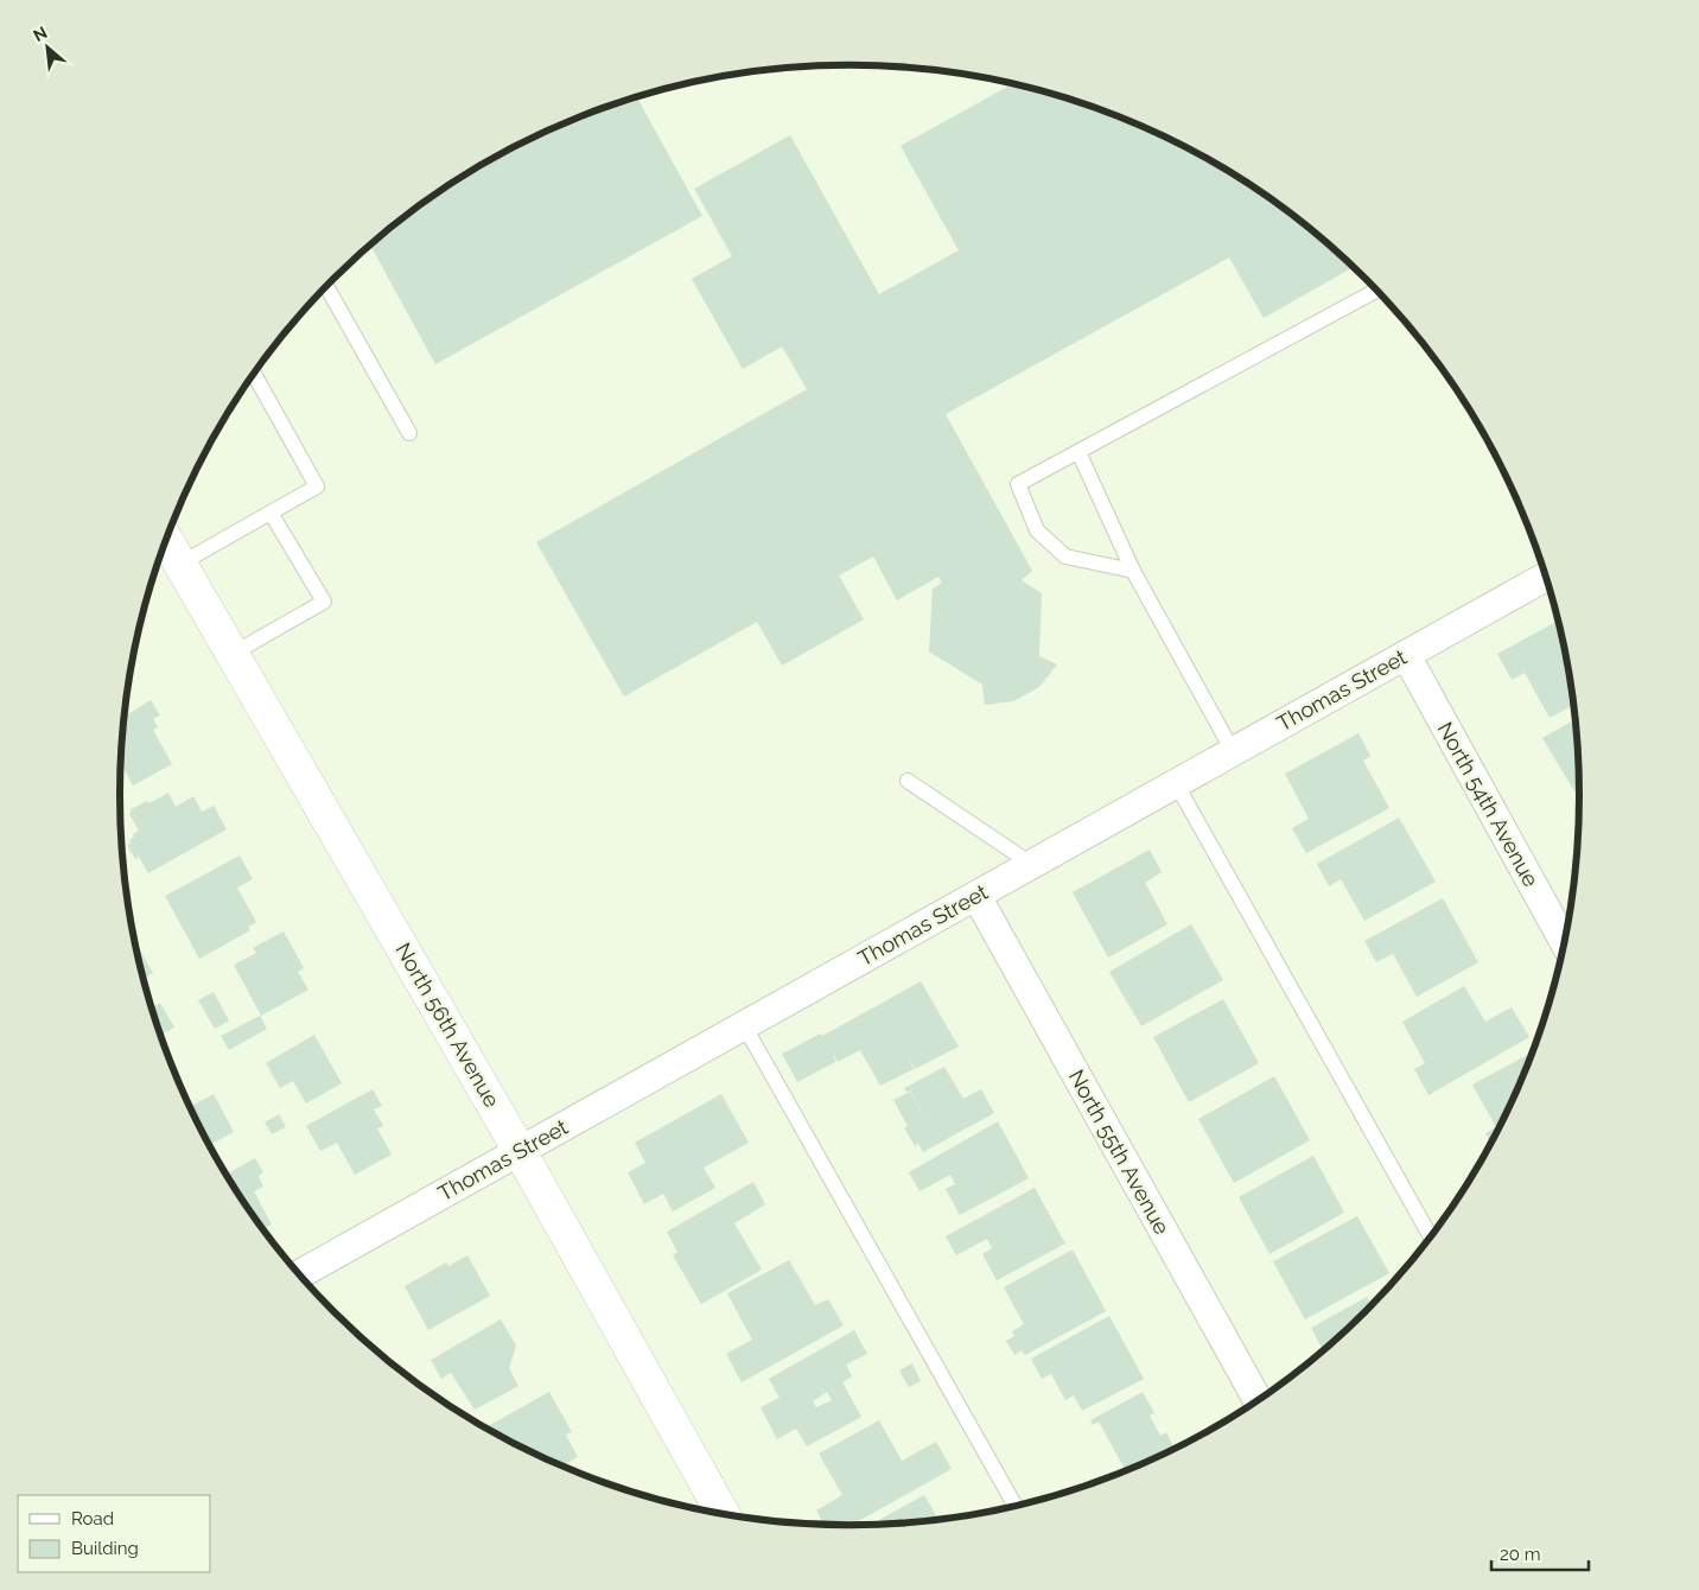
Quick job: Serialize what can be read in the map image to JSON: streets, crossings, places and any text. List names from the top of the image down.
{
  "streets": {
    "street": [
      "Thomas Street",
      "North 54th Avenue",
      "North 56th Avenue",
      "North 55th Avenue"
    ]
  },
  "crossings": [
    ["Thomas Street", "North 54th Avenue"],
    ["Thomas Street", "North 56th Avenue"],
    ["Thomas Street", "North 55th Avenue"]
  ],
  "legend": ["Road", "Building"],
  "scale_bar": "20 m",
  "north": "top left"
}
